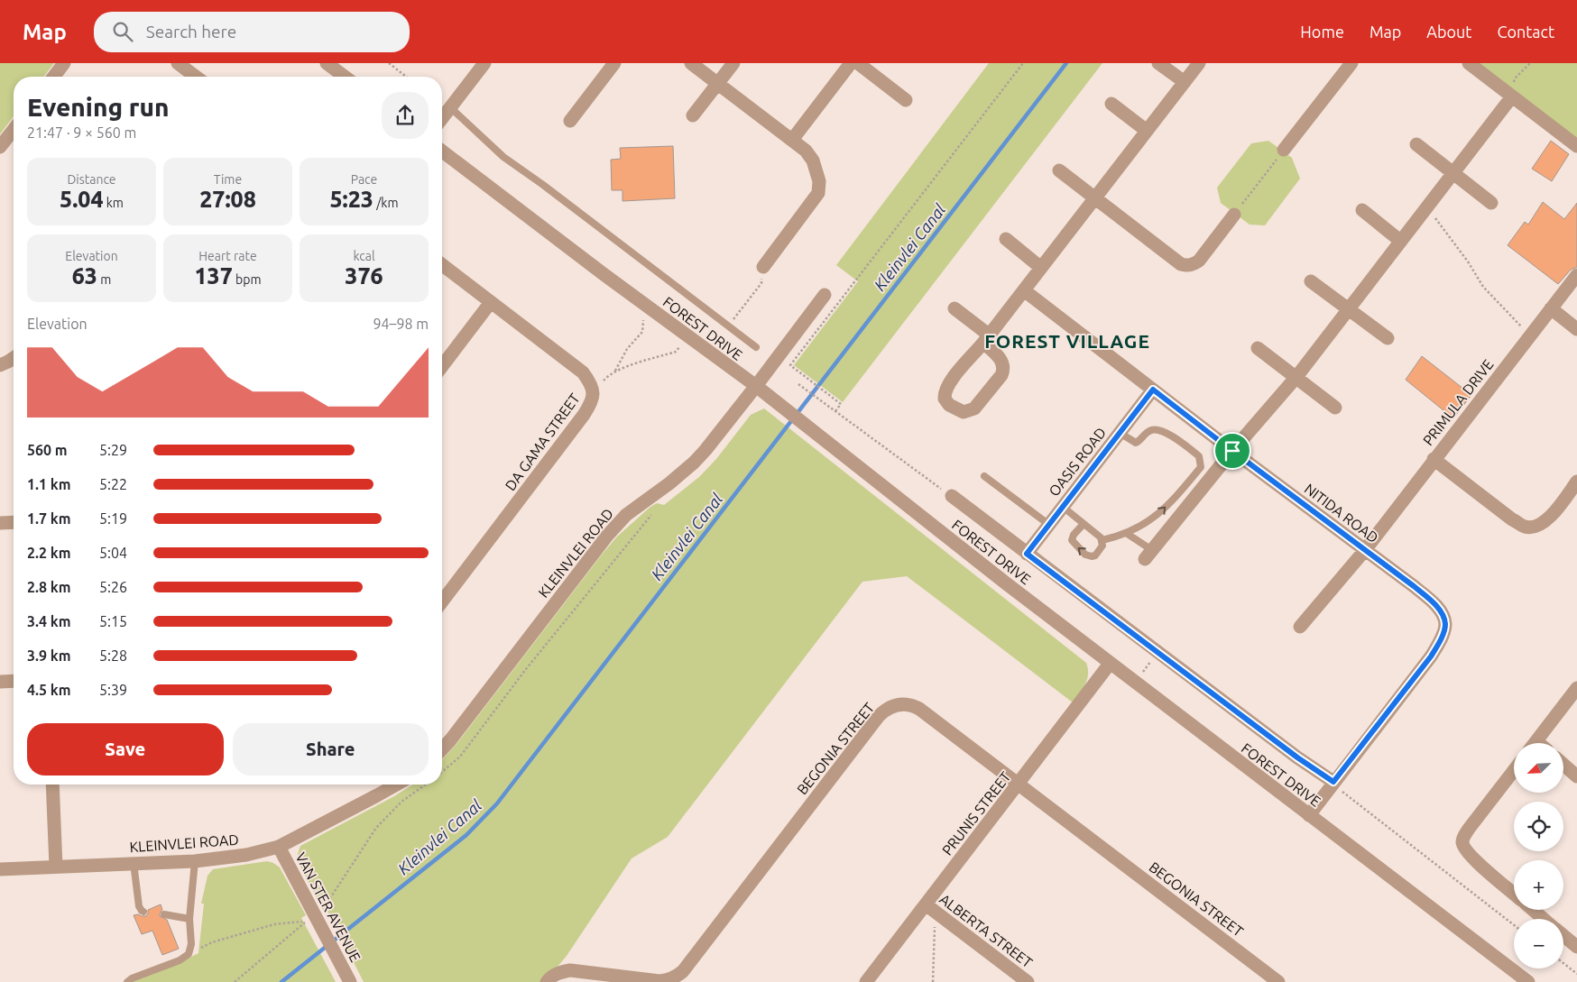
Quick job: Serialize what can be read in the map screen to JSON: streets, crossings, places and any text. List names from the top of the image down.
{
  "streets": {
    "street": [
      "FOREST DRIVE",
      "PRIMULA DRIVE",
      "DA GAMA STREET",
      "OASIS ROAD",
      "NITIDA ROAD",
      "KLEINVLEI ROAD",
      "BEGONIA STREET",
      "PRUNIS STREET",
      "VAN STER AVENUE",
      "ALBERTA STREET"
    ]
  },
  "crossings": [
    ["FOREST DRIVE", "OASIS ROAD"],
    ["FOREST DRIVE", "NITIDA ROAD"],
    ["FOREST DRIVE", "KLEINVLEI ROAD"],
    ["FOREST DRIVE", "PRUNIS STREET"],
    ["PRIMULA DRIVE", "NITIDA ROAD"],
    ["OASIS ROAD", "NITIDA ROAD"],
    ["KLEINVLEI ROAD", "VAN STER AVENUE"],
    ["BEGONIA STREET", "PRUNIS STREET"],
    ["PRUNIS STREET", "ALBERTA STREET"]
  ],
  "districts": ["FOREST VILLAGE"],
  "water": ["Kleinvlei Canal"],
  "north": "bottom left",
  "page": {
    "header": "Map",
    "search": "Search here",
    "nav": [
      "Home",
      "Map",
      "About",
      "Contact"
    ],
    "heading": ["Evening run", "21:47 · 9 × 560 m"],
    "stats": [
      ["Distance", "5.04 km"],
      ["Time", "27:08"],
      ["Pace", "5:23 /km"],
      ["Elevation", "63 m"],
      ["Heart rate", "137 bpm"],
      ["kcal", "376"]
    ],
    "chart": ["Elevation", "94–98 m"],
    "list": [
      {
        "name": "560 m",
        "note": "5:29"
      },
      {
        "name": "1.1 km",
        "note": "5:22"
      },
      {
        "name": "1.7 km",
        "note": "5:19"
      },
      {
        "name": "2.2 km",
        "note": "5:04"
      },
      {
        "name": "2.8 km",
        "note": "5:26"
      },
      {
        "name": "3.4 km",
        "note": "5:15"
      },
      {
        "name": "3.9 km",
        "note": "5:28"
      },
      {
        "name": "4.5 km",
        "note": "5:39"
      }
    ],
    "buttons": ["Save", "Share"],
    "map_buttons": ["+", "−"]
  }
}
